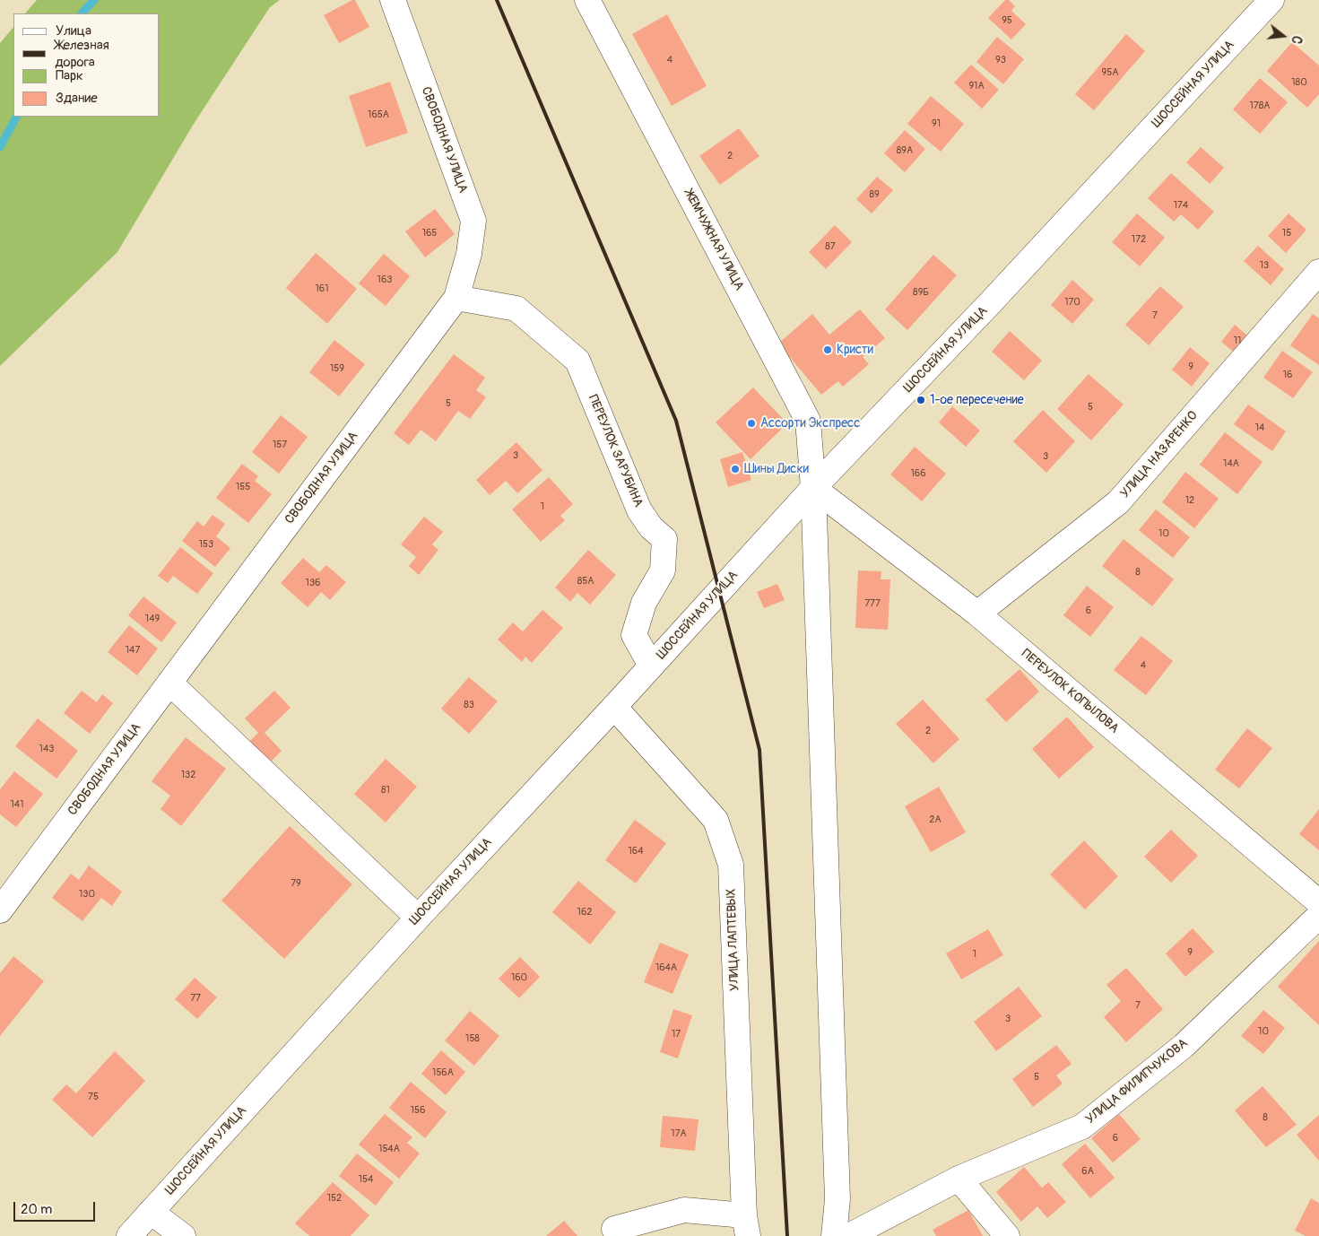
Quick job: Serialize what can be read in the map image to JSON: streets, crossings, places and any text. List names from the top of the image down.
{
  "streets": {
    "street": [
      "ШОССЕЙНАЯ УЛИЦА",
      "СВОБОДНАЯ УЛИЦА",
      "ЖЕМЧУЖНАЯ УЛИЦА",
      "ПЕРЕУЛОК ЗАРУБИНА",
      "УЛИЦА НАЗАРЕНКО",
      "ПЕРЕУЛОК КОПЫЛОВА",
      "УЛИЦА ЛАПТЕВЫХ",
      "УЛИЦА ФИЛИПЧУКОВА"
    ]
  },
  "crossings": [
    ["ШОССЕЙНАЯ УЛИЦА", "ЖЕМЧУЖНАЯ УЛИЦА"],
    ["ШОССЕЙНАЯ УЛИЦА", "ПЕРЕУЛОК ЗАРУБИНА"],
    ["ШОССЕЙНАЯ УЛИЦА", "ПЕРЕУЛОК КОПЫЛОВА"],
    ["ШОССЕЙНАЯ УЛИЦА", "УЛИЦА ЛАПТЕВЫХ"],
    ["СВОБОДНАЯ УЛИЦА", "ПЕРЕУЛОК ЗАРУБИНА"],
    ["ЖЕМЧУЖНАЯ УЛИЦА", "ПЕРЕУЛОК КОПЫЛОВА"],
    ["УЛИЦА НАЗАРЕНКО", "ПЕРЕУЛОК КОПЫЛОВА"]
  ],
  "places": [
    "Кристи",
    "1-ое пересечение",
    "Ассорти Экспресс",
    "Шины Диски"
  ],
  "house_numbers": [
    "95",
    "4",
    "93",
    "95А",
    "180",
    "91А",
    "178А",
    "165А",
    "91",
    "89А",
    "2",
    "89",
    "174",
    "165",
    "15",
    "172",
    "87",
    "13",
    "163",
    "161",
    "89Б",
    "170",
    "7",
    "11",
    "9",
    "159",
    "16",
    "5",
    "5",
    "14",
    "157",
    "3",
    "3",
    "14А",
    "166",
    "155",
    "12",
    "1",
    "10",
    "153",
    "8",
    "85А",
    "136",
    "777",
    "6",
    "149",
    "147",
    "4",
    "83",
    "2",
    "143",
    "132",
    "81",
    "141",
    "2А",
    "164",
    "79",
    "130",
    "162",
    "9",
    "1",
    "164А",
    "160",
    "77",
    "7",
    "3",
    "10",
    "17",
    "158",
    "156А",
    "5",
    "75",
    "156",
    "8",
    "17А",
    "6",
    "154А",
    "6А",
    "154",
    "152"
  ],
  "legend": [
    "Улица",
    "Железная дорога",
    "Парк",
    "Здание"
  ],
  "scale_bar": "20 m",
  "north": "right"
}
